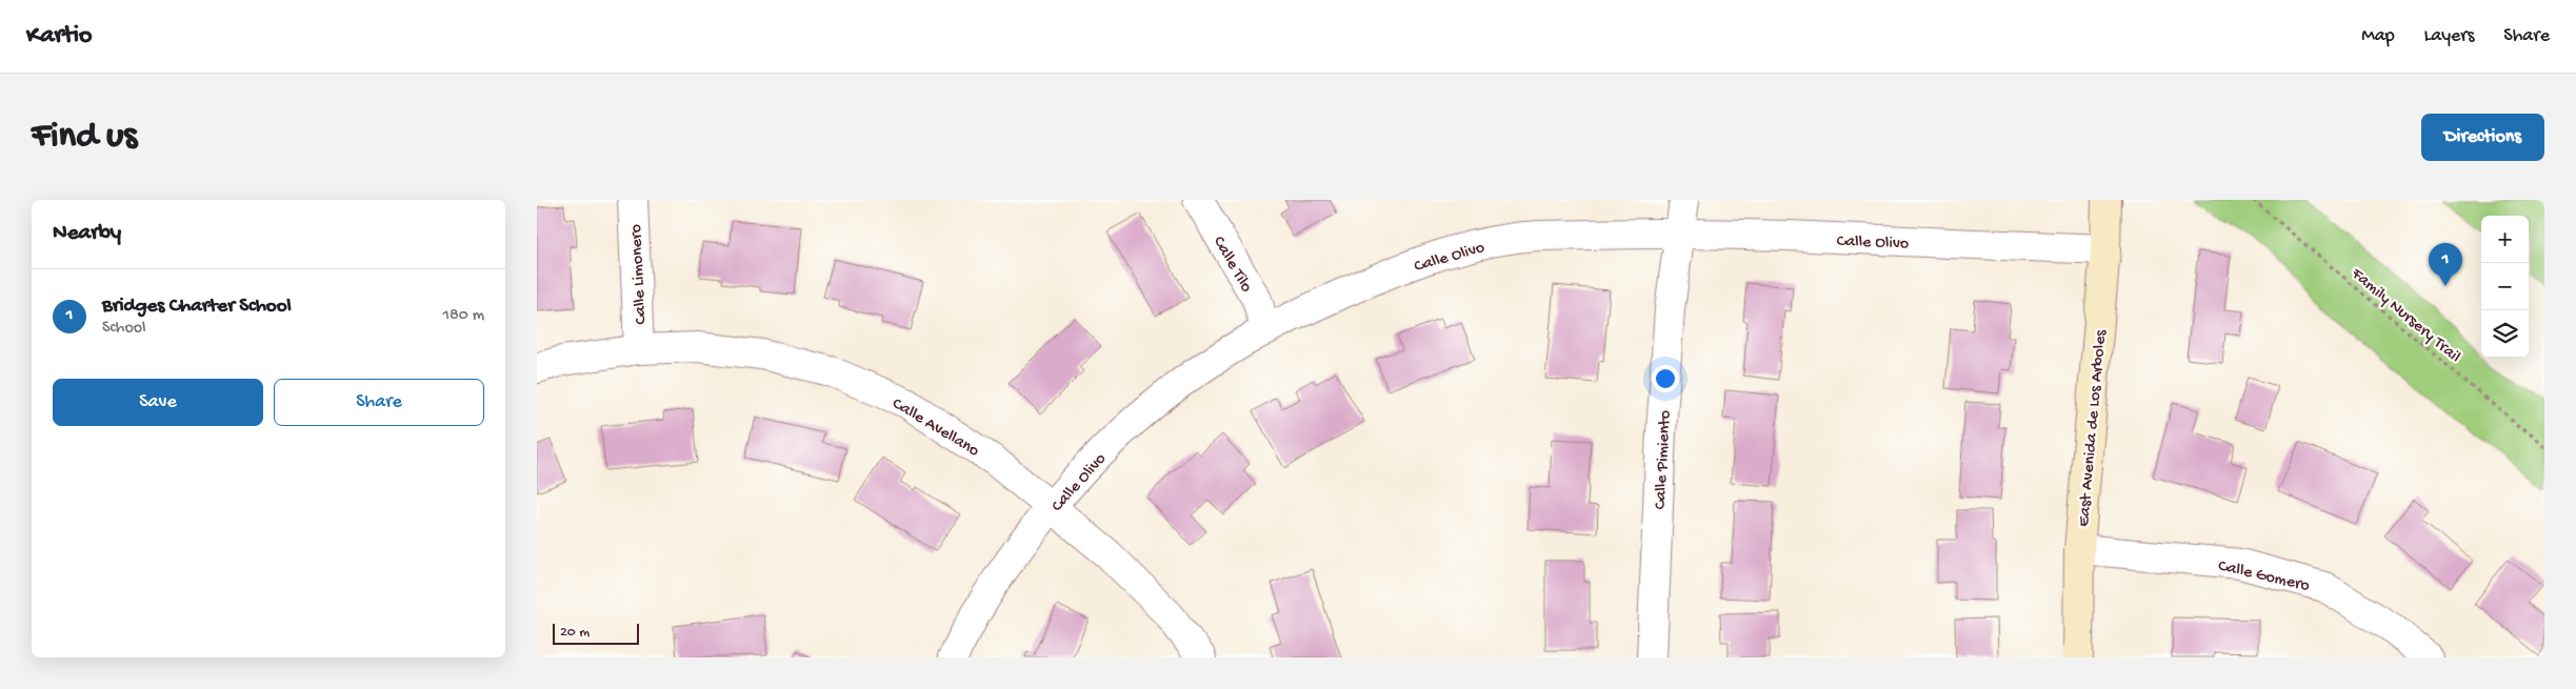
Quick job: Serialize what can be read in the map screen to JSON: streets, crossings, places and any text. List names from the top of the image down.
{
  "streets": {
    "main road": ["East Avenida de Los Arboles"],
    "street": [
      "Calle Olivo",
      "Calle Tilo",
      "Calle Limonero",
      "Calle Avellano",
      "Calle Pimiento",
      "Calle Gomero"
    ],
    "path": ["Family Nursery Trail"]
  },
  "crossings": [
    ["Calle Olivo", "Calle Tilo"],
    ["Calle Olivo", "Calle Avellano"],
    ["Calle Olivo", "East Avenida de Los Arboles"],
    ["Calle Olivo", "Calle Pimiento"],
    ["Calle Limonero", "Calle Avellano"],
    ["East Avenida de Los Arboles", "Calle Gomero"]
  ],
  "scale_bar": "20 m",
  "page": {
    "header": "Kartio",
    "nav": ["Map", "Layers", "Share"],
    "buttons": [
      "Directions",
      ["Save", "Share"]
    ],
    "title": "Find us",
    "heading": "Nearby",
    "map_buttons": ["+", "−"],
    "pins": "1",
    "list": [
      {
        "mark": "1",
        "name": "Bridges Charter School",
        "note": "School",
        "value": "180 m"
      }
    ],
    "scale": "20 m"
  }
}
